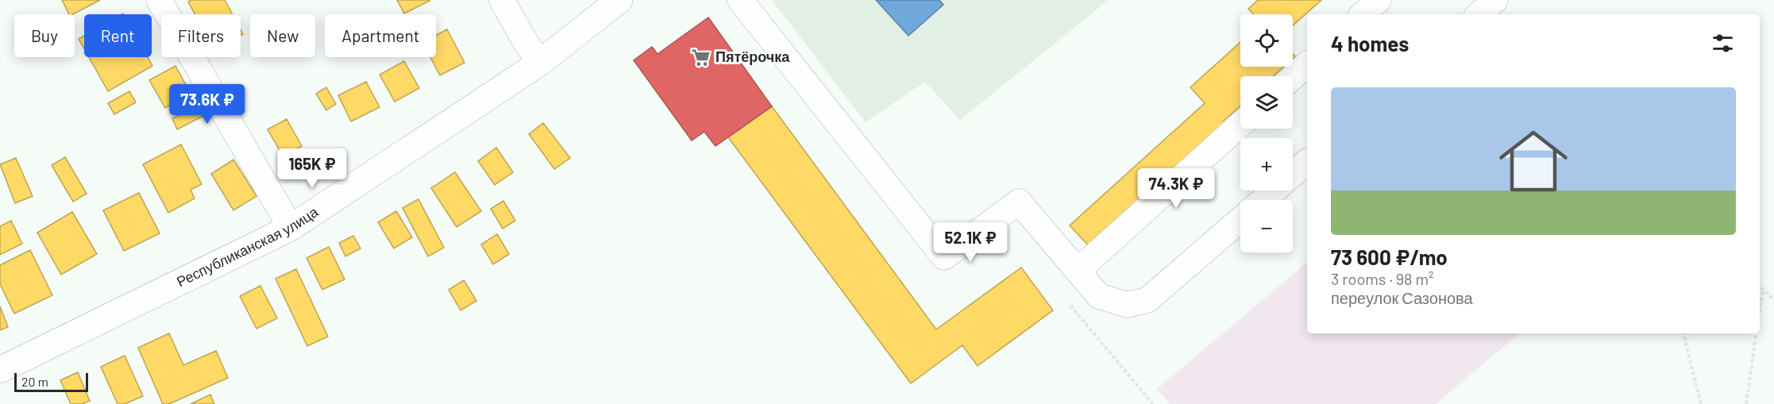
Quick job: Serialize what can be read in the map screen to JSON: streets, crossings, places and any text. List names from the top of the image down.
{
  "streets": {
    "street": ["Республиканская улица"]
  },
  "places": {
    "supermarket": ["Пятёрочка"]
  },
  "scale_bar": "20 m",
  "page": {
    "map_buttons": ["+", "−"],
    "chip": [
      "Buy",
      "Rent",
      "Filters",
      "New",
      "Apartment"
    ],
    "heading": "4 homes",
    "list": [
      {
        "name": "73 600 ₽/mo",
        "note": "3 rooms · 98 m² · переулок Сазонова"
      }
    ],
    "price": [
      "73.6K ₽",
      "165K ₽",
      "74.3K ₽",
      "52.1K ₽"
    ],
    "scale": "20 m"
  }
}
